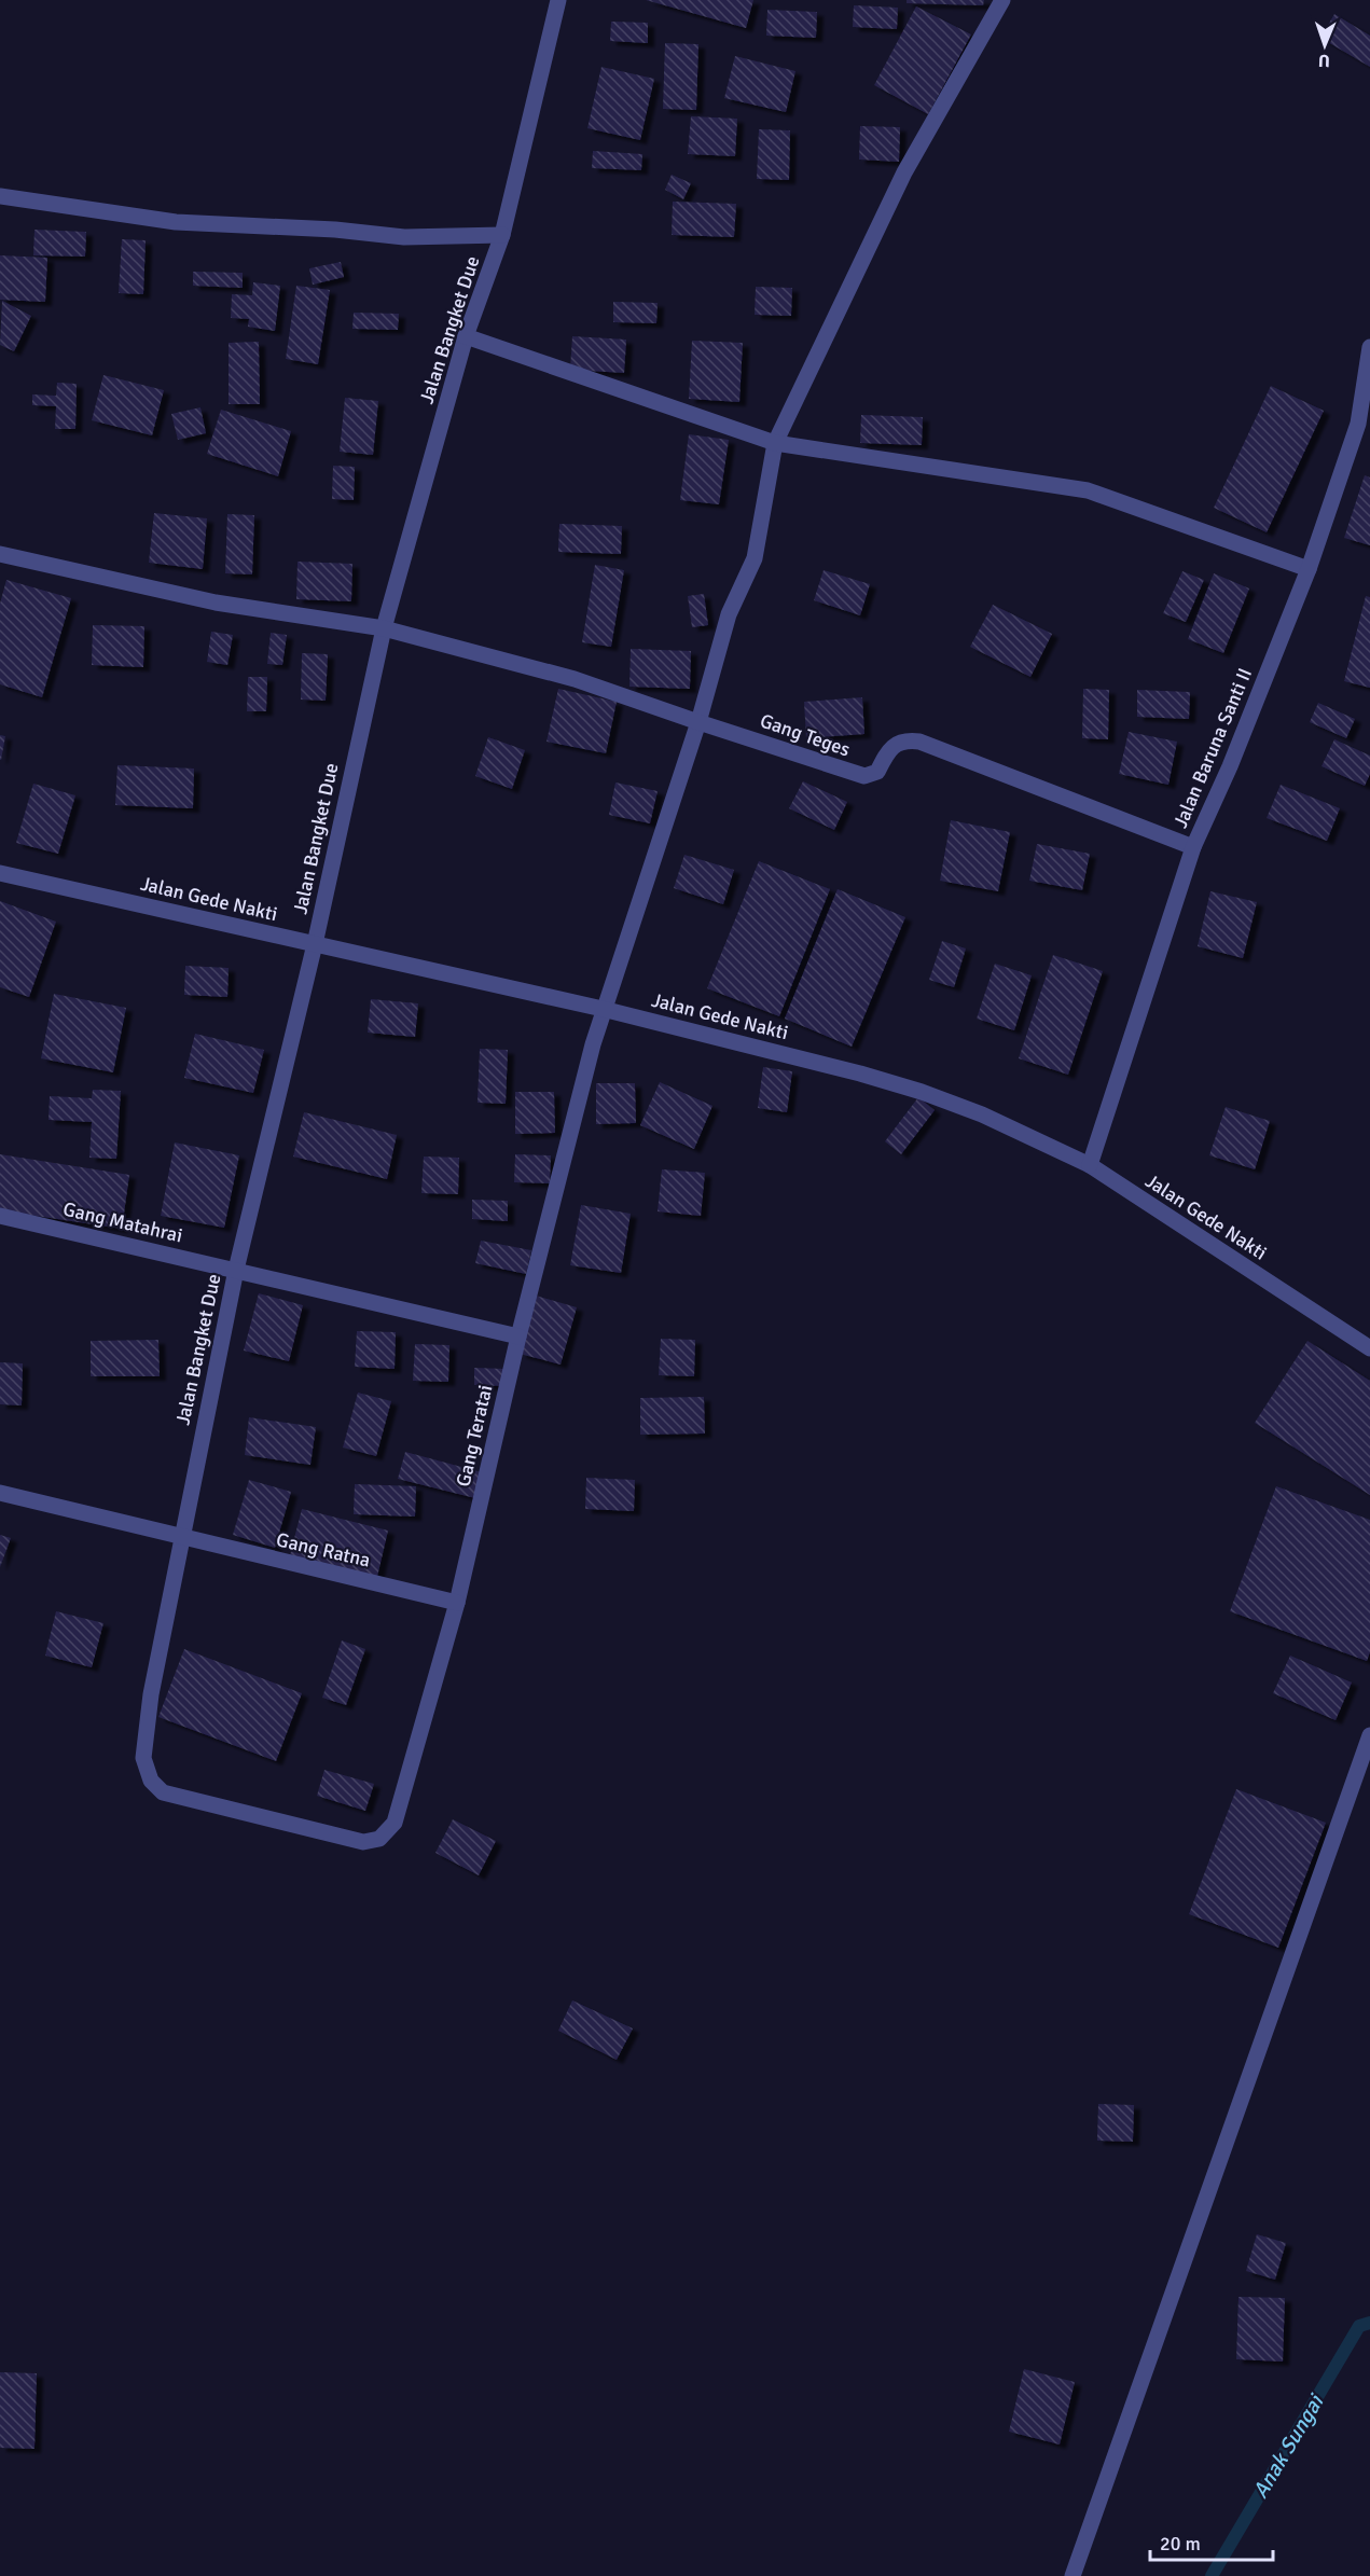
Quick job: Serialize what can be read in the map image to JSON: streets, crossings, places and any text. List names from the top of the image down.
{
  "streets": {
    "street": [
      "Jalan Bangket Due",
      "Gang Teges",
      "Jalan Baruna Santi II",
      "Jalan Gede Nakti",
      "Gang Matahrai",
      "Gang Teratai",
      "Gang Ratna"
    ]
  },
  "crossings": [
    ["Jalan Bangket Due", "Gang Teges"],
    ["Jalan Bangket Due", "Jalan Gede Nakti"],
    ["Jalan Bangket Due", "Gang Matahrai"],
    ["Jalan Bangket Due", "Gang Teratai"],
    ["Jalan Bangket Due", "Gang Ratna"],
    ["Gang Teges", "Jalan Baruna Santi II"],
    ["Gang Teges", "Gang Teratai"],
    ["Jalan Baruna Santi II", "Jalan Gede Nakti"],
    ["Jalan Gede Nakti", "Gang Teratai"],
    ["Gang Matahrai", "Gang Teratai"],
    ["Gang Teratai", "Gang Ratna"]
  ],
  "water": ["Anak Sungai"],
  "scale_bar": "20 m",
  "north": "bottom"
}
